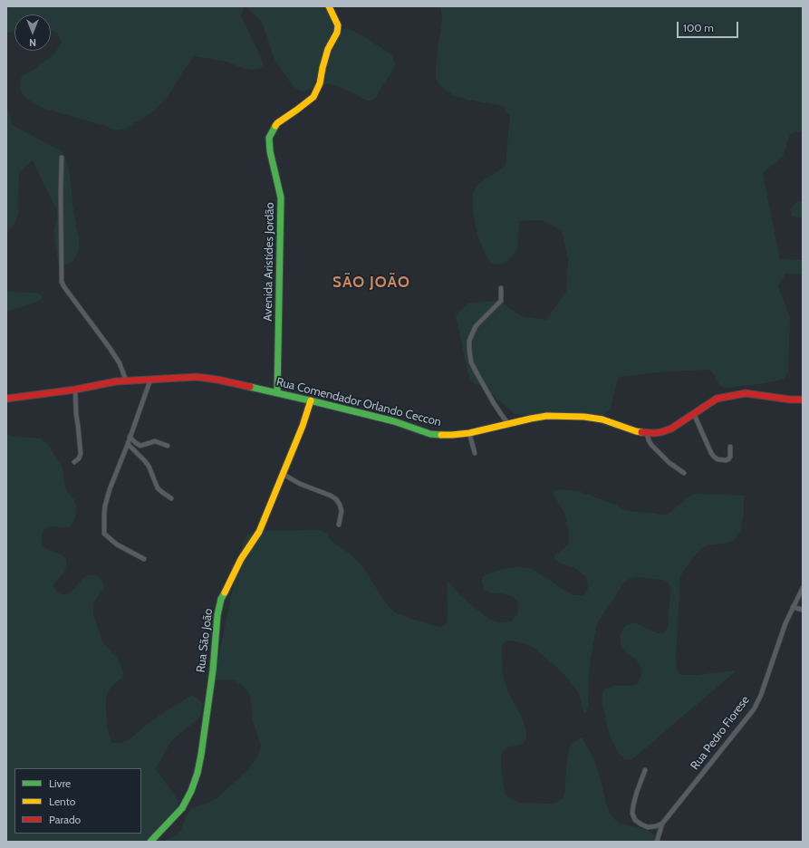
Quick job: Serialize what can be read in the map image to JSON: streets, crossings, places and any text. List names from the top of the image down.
{
  "streets": {
    "street": [
      "Avenida Aristides Jordão",
      "Rua Comendador Orlando Ceccon",
      "Rua São João",
      "Rua Pedro Fiorese"
    ]
  },
  "crossings": [
    ["Avenida Aristides Jordão", "Rua Comendador Orlando Ceccon"],
    ["Rua Comendador Orlando Ceccon", "Rua São João"]
  ],
  "districts": ["SÃO JOÃO"],
  "legend": ["Livre", "Lento", "Parado"],
  "scale_bar": "100 m",
  "north": "bottom"
}
